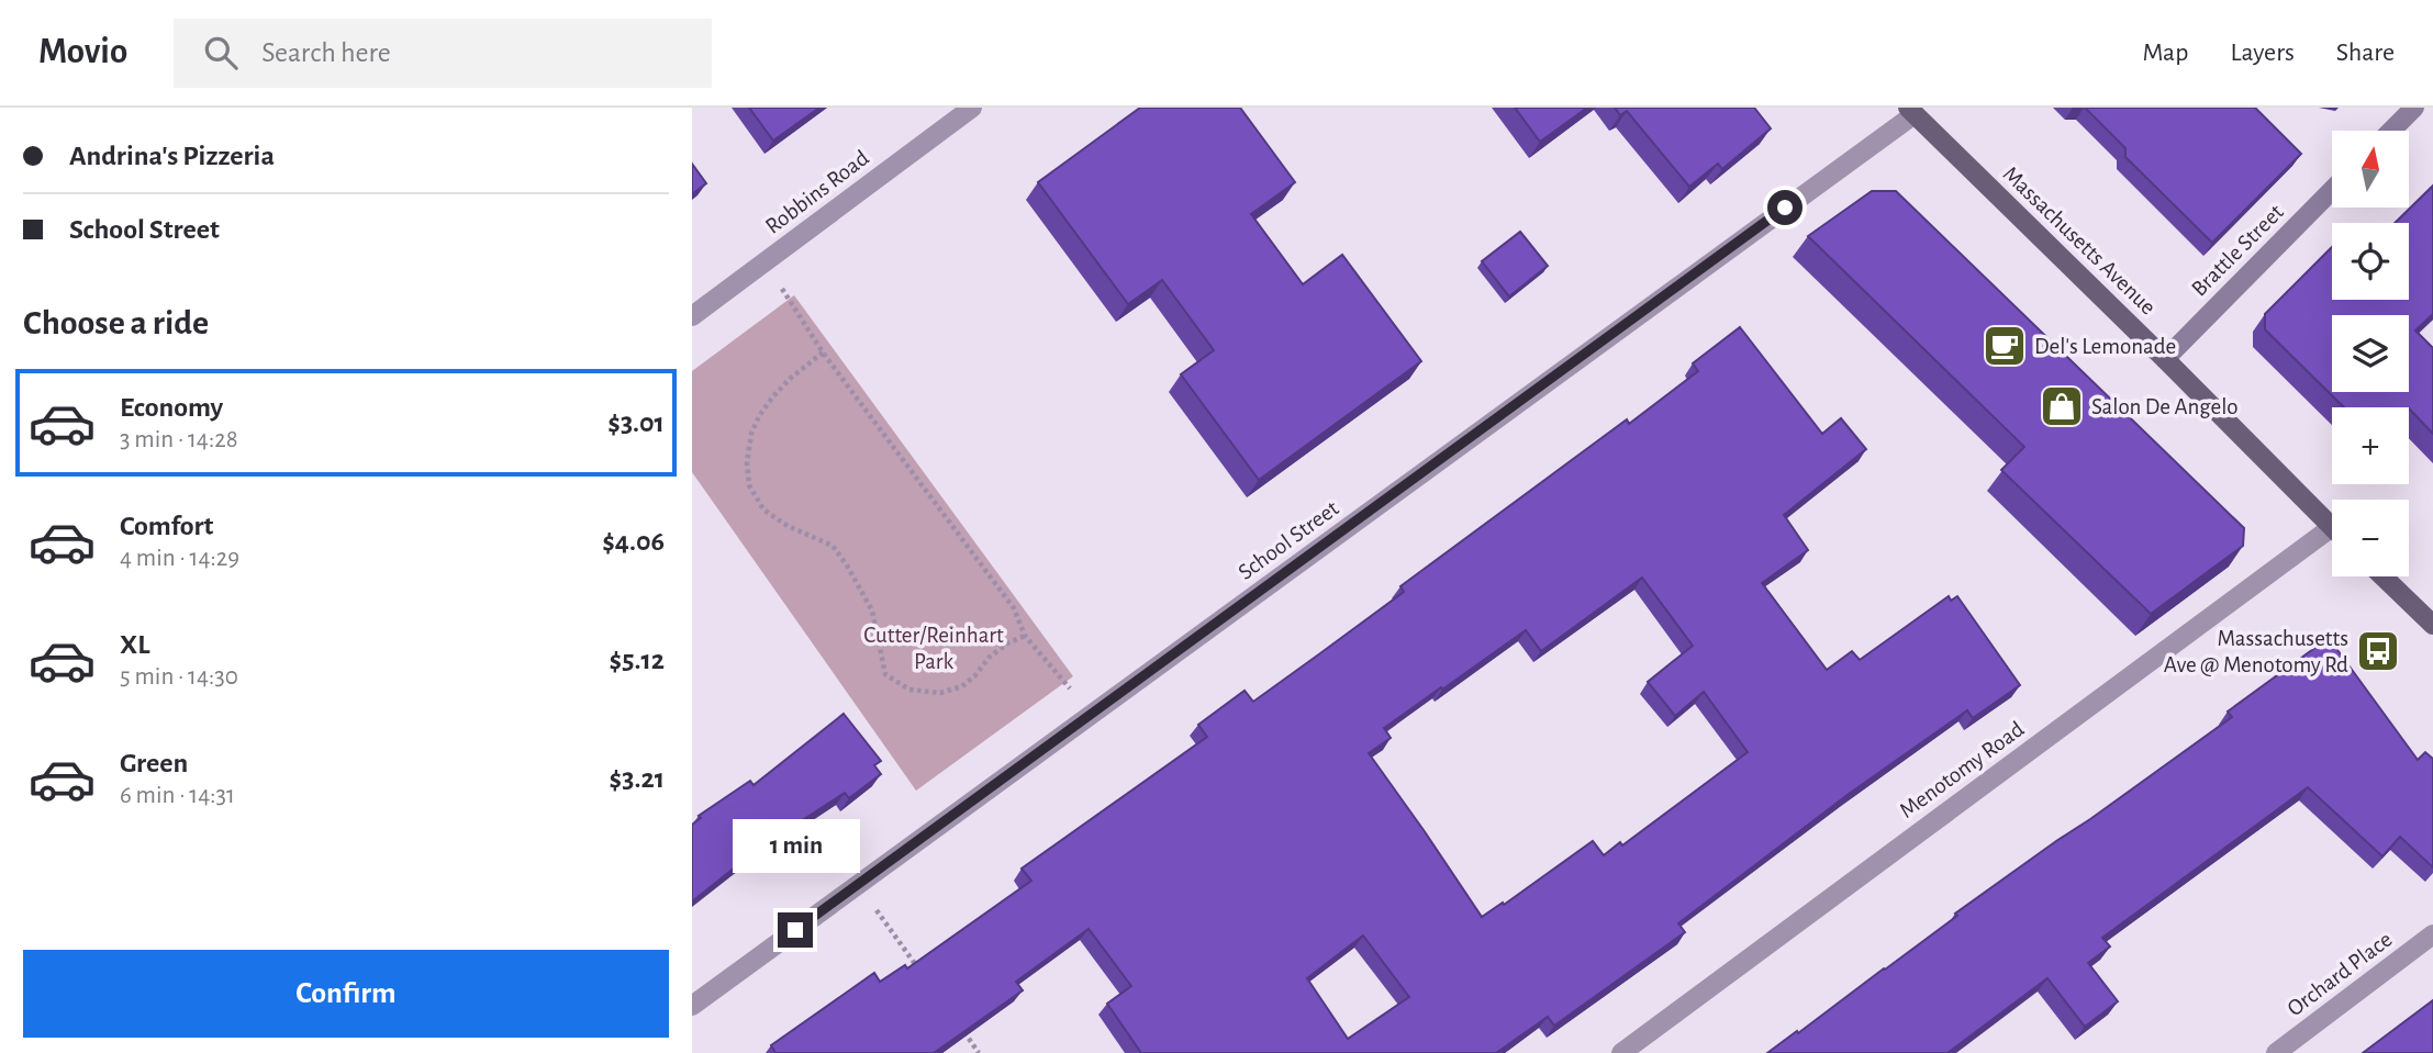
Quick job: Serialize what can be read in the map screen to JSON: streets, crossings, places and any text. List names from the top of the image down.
{
  "streets": {
    "main road": ["Massachusetts Avenue", "Brattle Street"],
    "street": [
      "Robbins Road",
      "School Street",
      "Menotomy Road",
      "Orchard Place"
    ]
  },
  "crossings": [
    ["Massachusetts Avenue", "Brattle Street"],
    ["Massachusetts Avenue", "School Street"]
  ],
  "parks": ["Cutter/Reinhart Park"],
  "places": {
    "cafe": ["Del's Lemonade"],
    "shop": ["Salon De Angelo"],
    "bus stop": ["Massachusetts Ave @ Menotomy Rd"]
  },
  "north": "top",
  "page": {
    "header": "Movio",
    "search": "Search here",
    "nav": ["Map", "Layers", "Share"],
    "banner": ["Andrina's Pizzeria", "School Street"],
    "map_buttons": ["+", "−"],
    "heading": "Choose a ride",
    "list": [
      {
        "name": "Economy",
        "note": "3 min · 14:28",
        "value": "$3.01"
      },
      {
        "name": "Comfort",
        "note": "4 min · 14:29",
        "value": "$4.06"
      },
      {
        "name": "XL",
        "note": "5 min · 14:30",
        "value": "$5.12"
      },
      {
        "name": "Green",
        "note": "6 min · 14:31",
        "value": "$3.21"
      }
    ],
    "bubble": "1 min",
    "buttons": "Confirm"
  }
}
